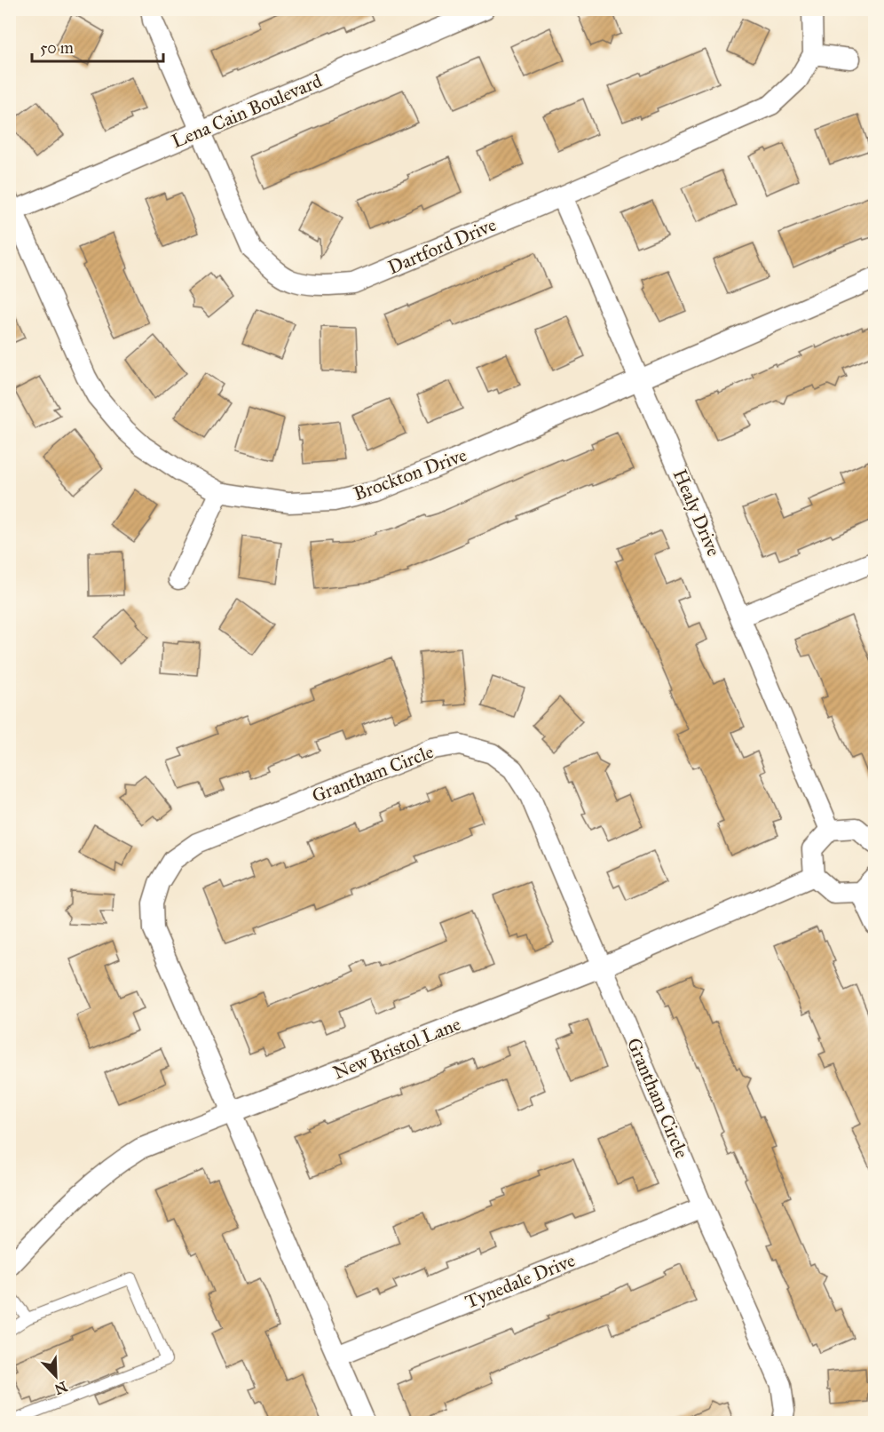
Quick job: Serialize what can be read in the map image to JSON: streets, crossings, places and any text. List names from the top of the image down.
{
  "streets": {
    "street": [
      "Lena Cain Boulevard",
      "Dartford Drive",
      "Brockton Drive",
      "Healy Drive",
      "Grantham Circle",
      "New Bristol Lane",
      "Tynedale Drive"
    ]
  },
  "crossings": [
    ["Lena Cain Boulevard", "Dartford Drive"],
    ["Lena Cain Boulevard", "Brockton Drive"],
    ["Dartford Drive", "Healy Drive"],
    ["Brockton Drive", "Healy Drive"],
    ["Grantham Circle", "New Bristol Lane"],
    ["Grantham Circle", "Tynedale Drive"]
  ],
  "scale_bar": "50 m",
  "north": "bottom right"
}
